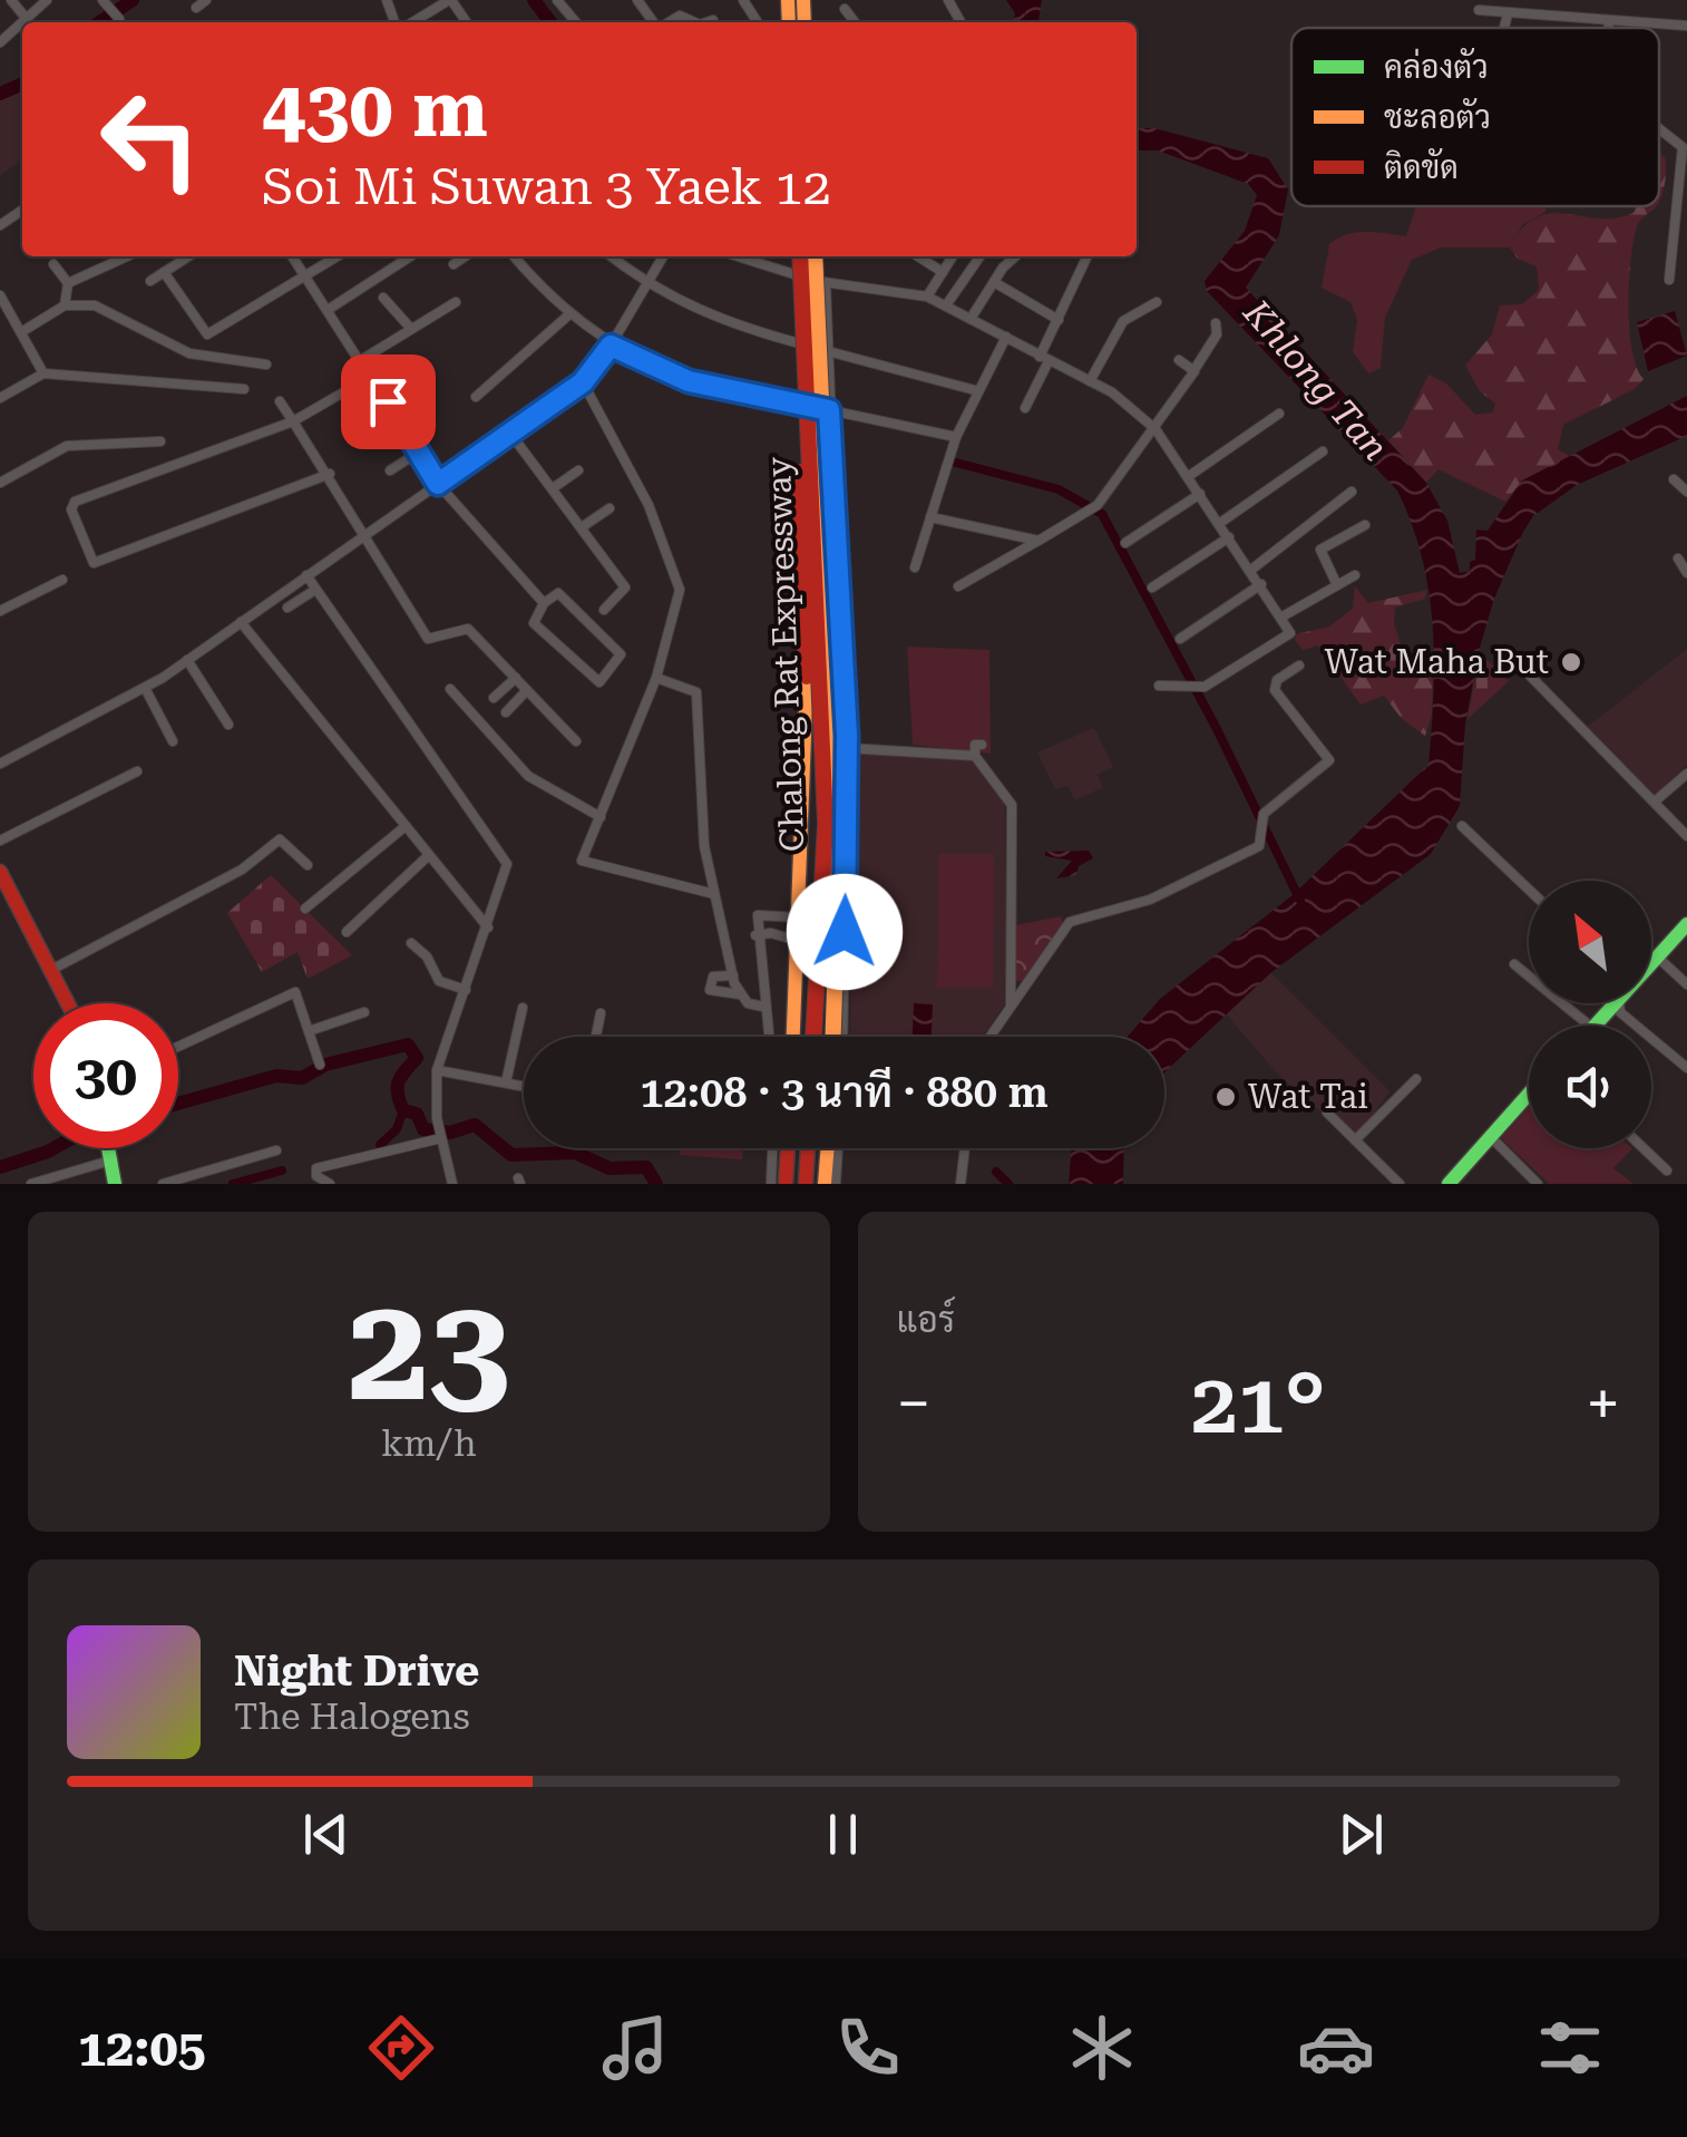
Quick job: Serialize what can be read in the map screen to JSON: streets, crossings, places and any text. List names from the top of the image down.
{
  "streets": {
    "main road": ["Chalong Rat Expressway"]
  },
  "water": ["Khlong Tan"],
  "places": ["Wat Maha But", "Wat Tai"],
  "legend": ["คล่องตัว", "ชะลอตัว", "ติดขัด"],
  "north": "top left",
  "page": {
    "turn": ["430 m", "Soi Mi Suwan 3 Yaek 12"],
    "limit": "30",
    "trip": "12:08 · 3 นาที · 880 m",
    "tile": [
      ["23", "km/h"],
      "แอร์"
    ],
    "heat": ["−", "21°", "+"],
    "song": ["Night Drive", "The Halogens"],
    "tabs": "12:05"
  }
}
